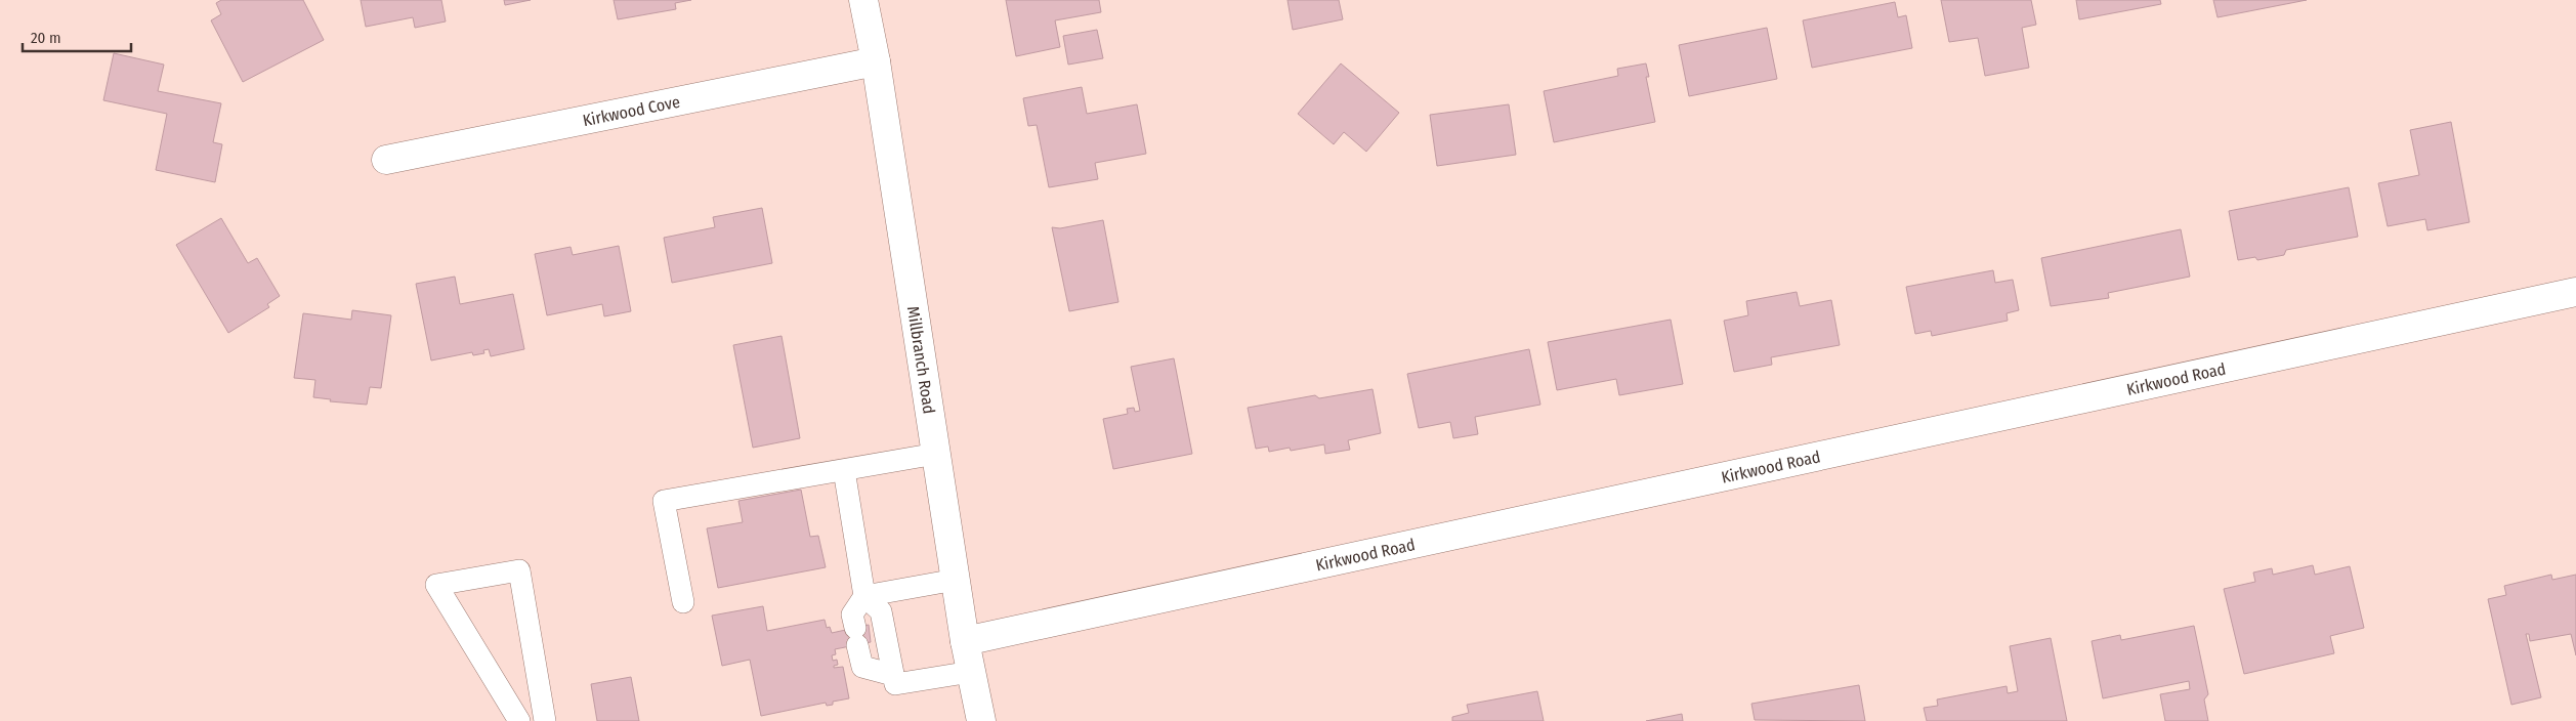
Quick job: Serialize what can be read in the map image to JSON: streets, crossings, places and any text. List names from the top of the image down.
{
  "streets": {
    "street": ["Kirkwood Cove", "Millbranch Road", "Kirkwood Road"]
  },
  "crossings": [
    ["Kirkwood Cove", "Millbranch Road"],
    ["Millbranch Road", "Kirkwood Road"]
  ],
  "scale_bar": "20 m"
}
